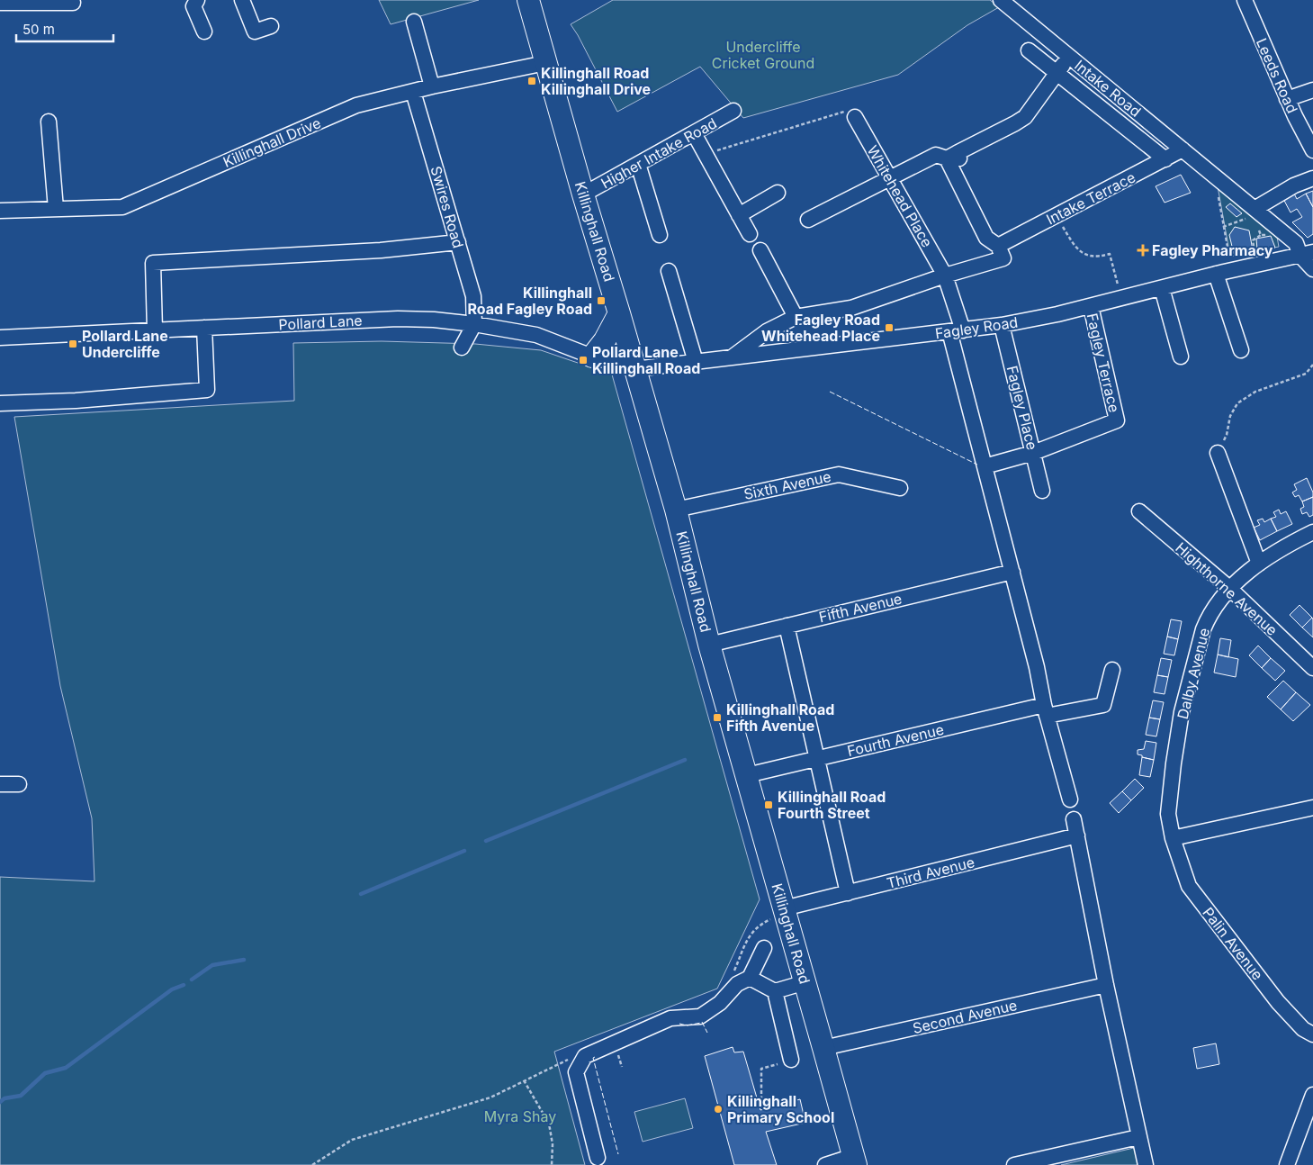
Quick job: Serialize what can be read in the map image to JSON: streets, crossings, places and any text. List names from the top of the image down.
{
  "streets": {
    "highway": ["Killinghall Road"],
    "street": [
      "Leeds Road",
      "Intake Road",
      "Killinghall Drive",
      "Higher Intake Road",
      "Whitehead Place",
      "Intake Terrace",
      "Swires Road",
      "Pollard Lane",
      "Fagley Road",
      "Fagley Terrace",
      "Fagley Place",
      "Sixth Avenue",
      "Highthorne Avenue",
      "Fifth Avenue",
      "Dalby Avenue",
      "Fourth Avenue",
      "Third Avenue",
      "Palin Avenue",
      "Second Avenue"
    ]
  },
  "crossings": [
    ["Intake Road", "Intake Terrace"],
    ["Intake Road", "Fagley Road"],
    ["Killinghall Drive", "Swires Road"],
    ["Killinghall Drive", "Killinghall Road"],
    ["Higher Intake Road", "Killinghall Road"],
    ["Whitehead Place", "Fagley Road"],
    ["Whitehead Place", "Fifth Avenue"],
    ["Whitehead Place", "Fourth Avenue"],
    ["Swires Road", "Pollard Lane"],
    ["Killinghall Road", "Pollard Lane"],
    ["Killinghall Road", "Fagley Road"],
    ["Killinghall Road", "Sixth Avenue"],
    ["Killinghall Road", "Fifth Avenue"],
    ["Killinghall Road", "Fourth Avenue"],
    ["Killinghall Road", "Third Avenue"],
    ["Killinghall Road", "Second Avenue"],
    ["Pollard Lane", "Fagley Road"],
    ["Fagley Road", "Fagley Terrace"],
    ["Fagley Road", "Fagley Place"],
    ["Fagley Terrace", "Fagley Place"],
    ["Highthorne Avenue", "Dalby Avenue"],
    ["Dalby Avenue", "Palin Avenue"]
  ],
  "parks": ["Undercliffe Cricket Ground", "Myra Shay"],
  "places": {
    "transit": [
      "Killinghall Road Killinghall Drive",
      "Killinghall Road Fagley Road",
      "Fagley Road Whitehead Place",
      "Pollard Lane Undercliffe",
      "Pollard Lane Killinghall Road",
      "Killinghall Road Fifth Avenue",
      "Killinghall Road Fourth Street"
    ],
    "health": ["Fagley Pharmacy"],
    "other": ["Killinghall Primary School"]
  },
  "scale_bar": "50 m"
}
